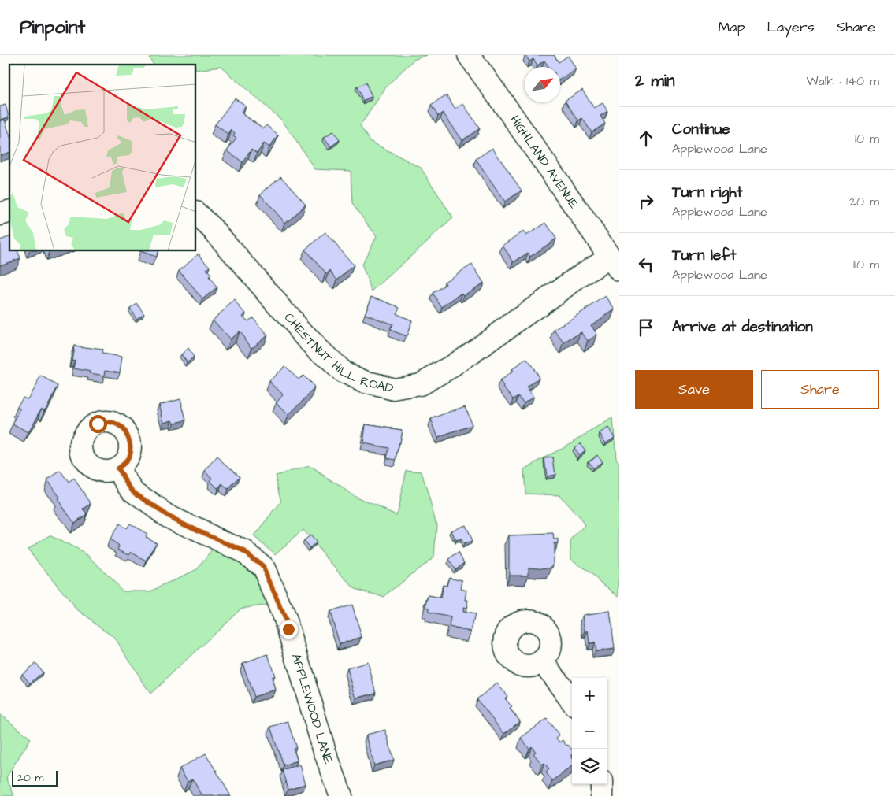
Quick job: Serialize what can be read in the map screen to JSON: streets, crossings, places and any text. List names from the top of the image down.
{
  "streets": {
    "street": ["HIGHLAND AVENUE", "CHESTNUT HILL ROAD", "APPLEWOOD LANE"]
  },
  "crossings": [
    ["HIGHLAND AVENUE", "CHESTNUT HILL ROAD"]
  ],
  "scale_bar": "20 m",
  "north": "top right",
  "page": {
    "header": "Pinpoint",
    "nav": ["Map", "Layers", "Share"],
    "heading": ["2 min", "Walk · 140 m"],
    "list": [
      ["Continue", "Applewood Lane", "10 m"],
      ["Turn right", "Applewood Lane", "20 m"],
      ["Turn left", "Applewood Lane", "110 m"],
      "Arrive at destination"
    ],
    "buttons": ["Save", "Share"],
    "map_buttons": ["+", "−"],
    "scale": "20 m"
  }
}
